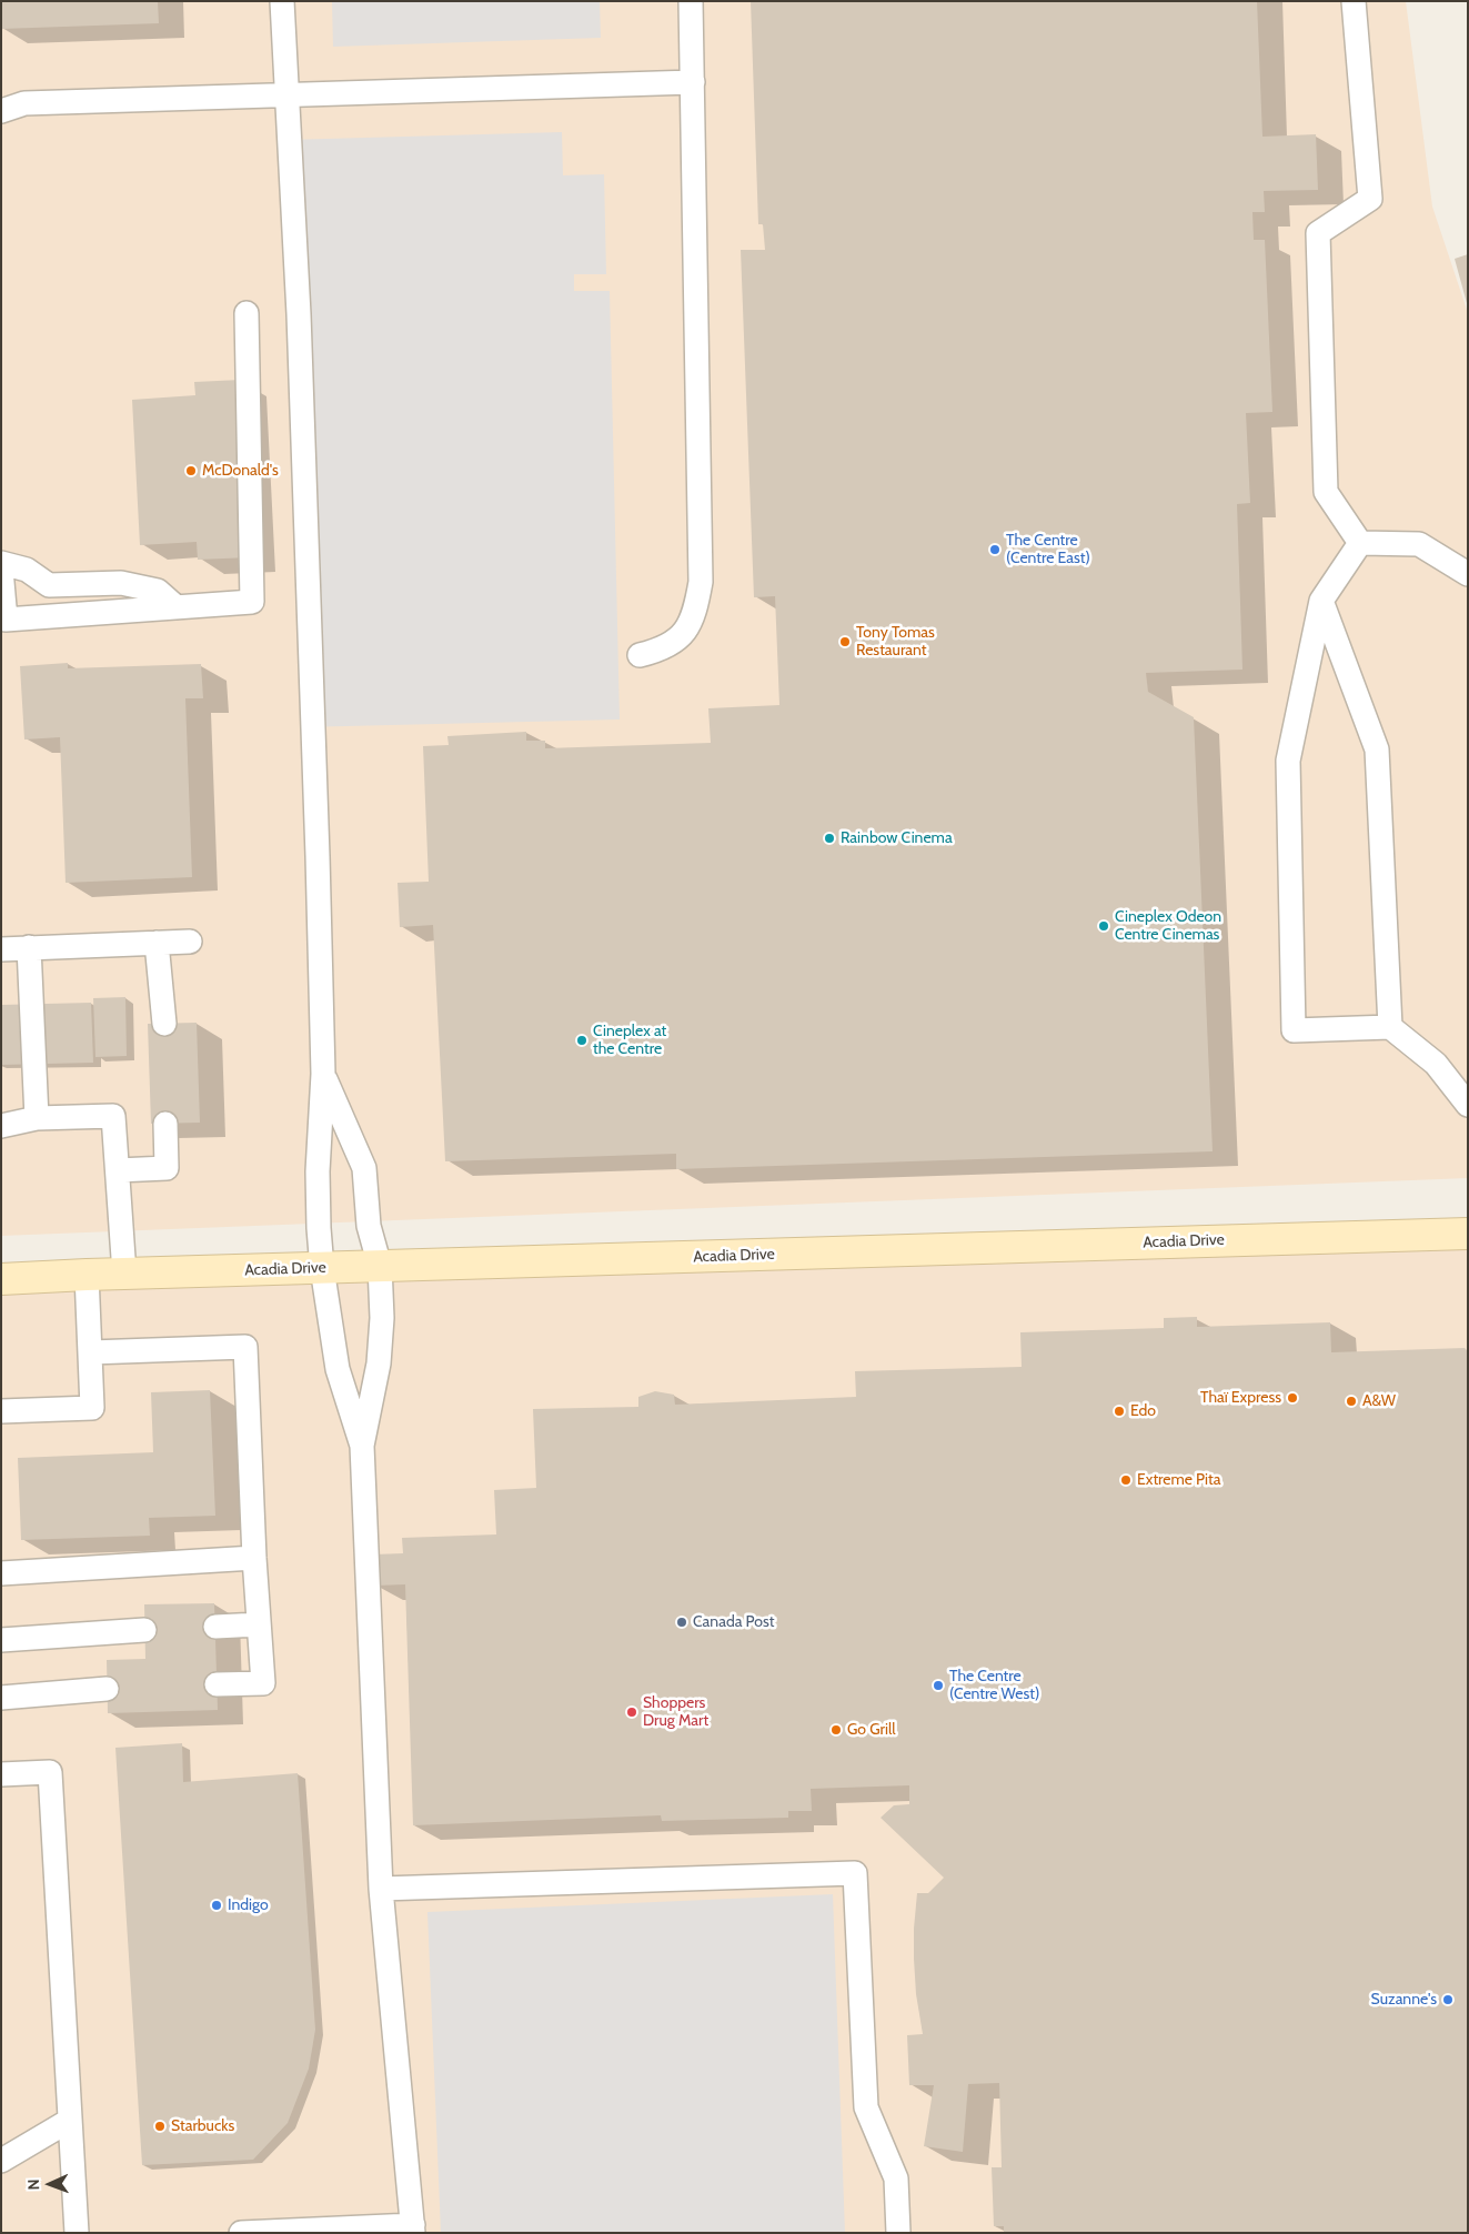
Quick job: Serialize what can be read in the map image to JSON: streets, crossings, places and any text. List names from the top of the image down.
{
  "streets": {
    "street": ["Acadia Drive"]
  },
  "places": [
    "McDonald's",
    "The Centre (Centre East)",
    "Tony Tomas Restaurant",
    "Rainbow Cinema",
    "Cineplex Odeon Centre Cinemas",
    "Cineplex at the Centre",
    "Thaï Express",
    "A&W",
    "Edo",
    "Extreme Pita",
    "Canada Post",
    "The Centre (Centre West)",
    "Shoppers Drug Mart",
    "Go Grill",
    "Indigo",
    "Suzanne's",
    "Starbucks"
  ],
  "north": "left"
}
